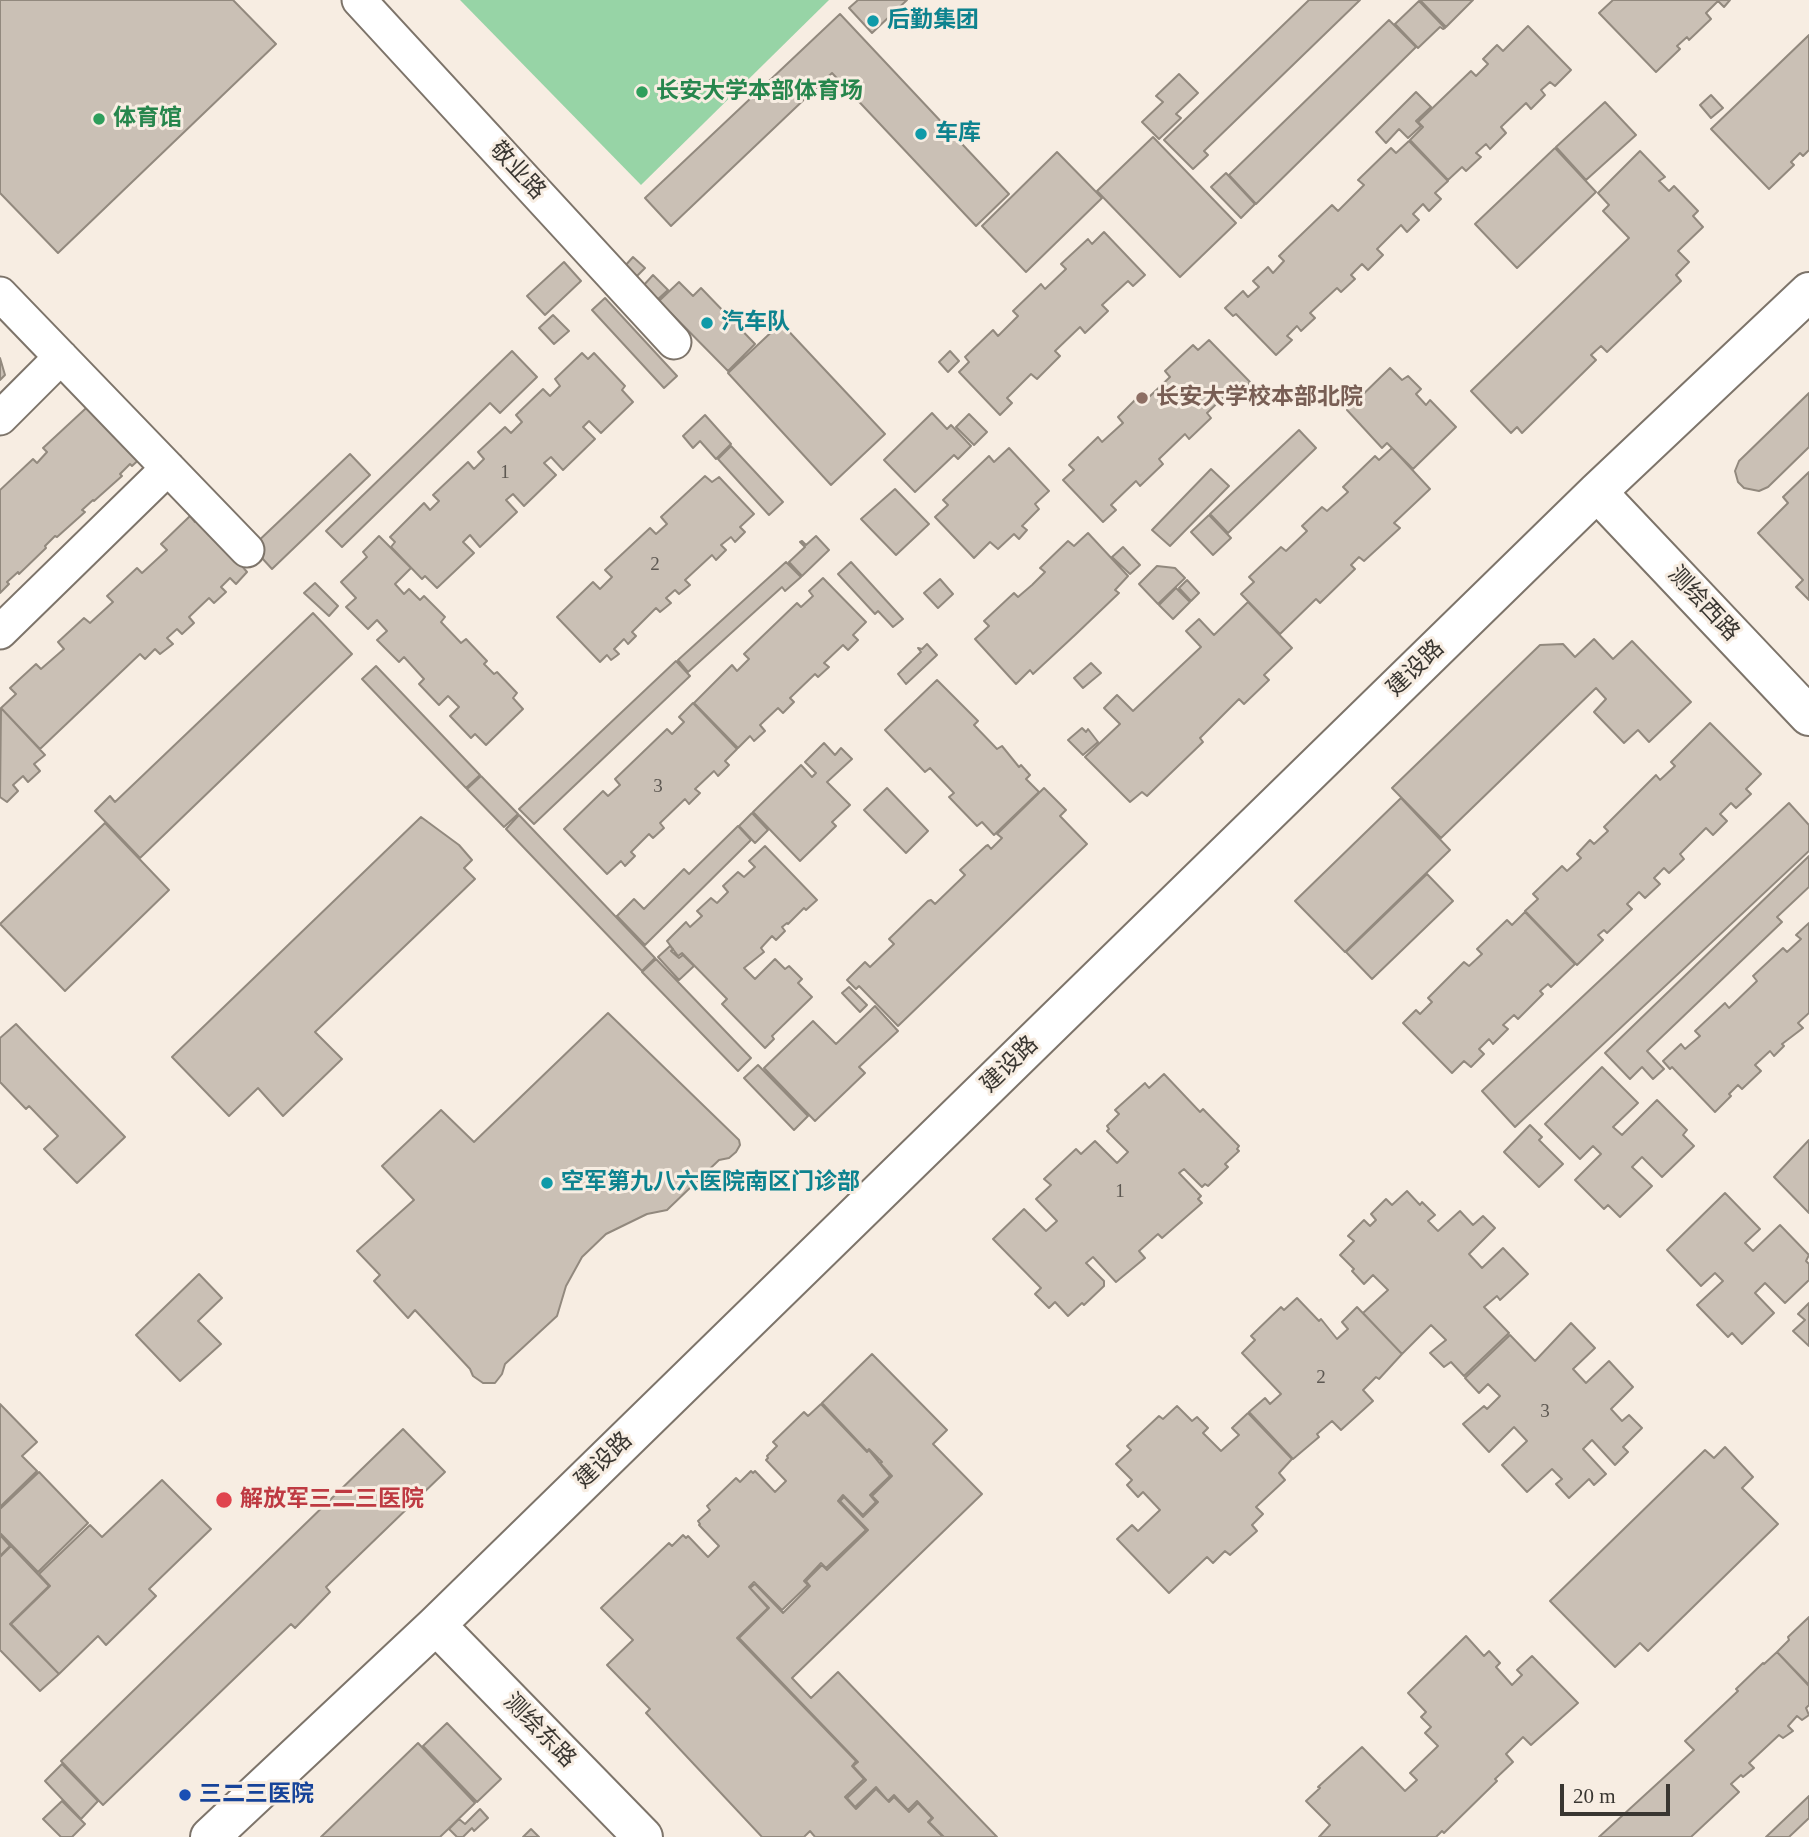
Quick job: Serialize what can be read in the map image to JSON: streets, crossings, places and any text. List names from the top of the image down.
{
  "streets": {
    "street": [
      "敬业路",
      "测绘西路",
      "建设路",
      "测绘东路"
    ]
  },
  "crossings": [
    ["测绘西路", "建设路"],
    ["建设路", "测绘东路"]
  ],
  "places": [
    "后勤集团",
    "长安大学本部体育场",
    "体育馆",
    "车库",
    "汽车队",
    "长安大学校本部北院",
    "空军第九八六医院南区门诊部",
    "解放军三二三医院",
    "三二三医院"
  ],
  "house_numbers": [
    "1",
    "2",
    "3",
    "1",
    "2",
    "3"
  ],
  "scale_bar": "20 m"
}
